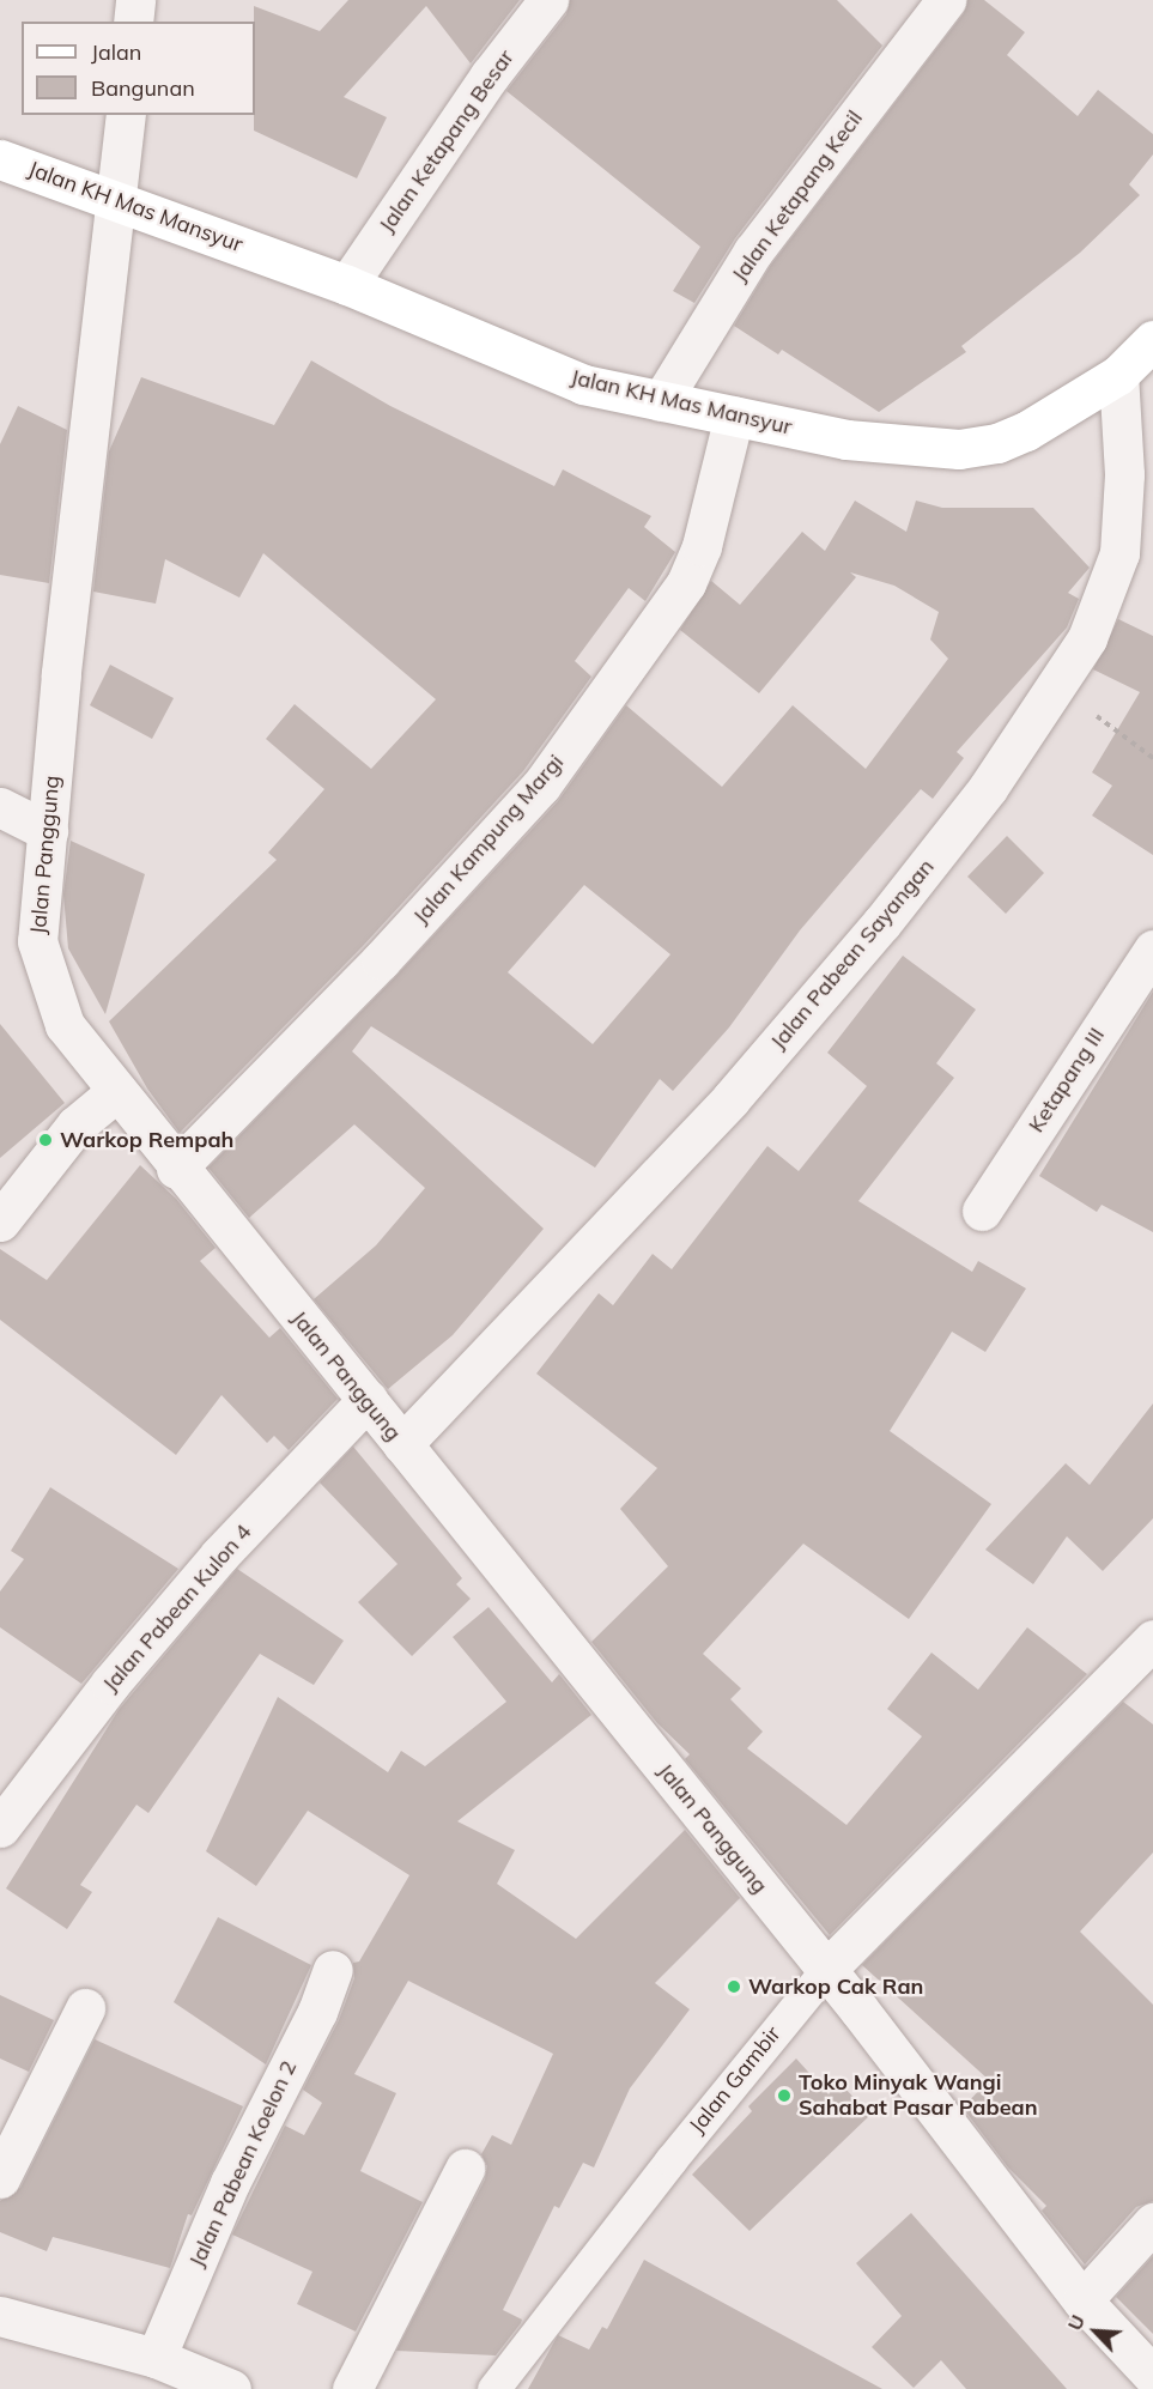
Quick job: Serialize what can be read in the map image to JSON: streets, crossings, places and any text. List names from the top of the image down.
{
  "streets": {
    "street": [
      "Jalan Ketapang Besar",
      "Jalan Ketapang Kecil",
      "Jalan KH Mas Mansyur",
      "Jalan Kampung Margi",
      "Jalan Panggung",
      "Jalan Pabean Sayangan",
      "Ketapang III",
      "Jalan Pabean Kulon 4",
      "Jalan Gambir",
      "Jalan Pabean Koelon 2"
    ]
  },
  "crossings": [
    ["Jalan Ketapang Besar", "Jalan KH Mas Mansyur"],
    ["Jalan Ketapang Kecil", "Jalan KH Mas Mansyur"],
    ["Jalan KH Mas Mansyur", "Jalan Kampung Margi"],
    ["Jalan KH Mas Mansyur", "Jalan Panggung"],
    ["Jalan KH Mas Mansyur", "Jalan Pabean Sayangan"],
    ["Jalan Kampung Margi", "Jalan Panggung"],
    ["Jalan Panggung", "Jalan Pabean Sayangan"],
    ["Jalan Panggung", "Jalan Pabean Kulon 4"],
    ["Jalan Panggung", "Jalan Gambir"]
  ],
  "places": ["Warkop Rempah", "Warkop Cak Ran", "Toko Minyak Wangi Sahabat Pasar Pabean"],
  "legend": ["Jalan", "Bangunan"],
  "north": "top left"
}
